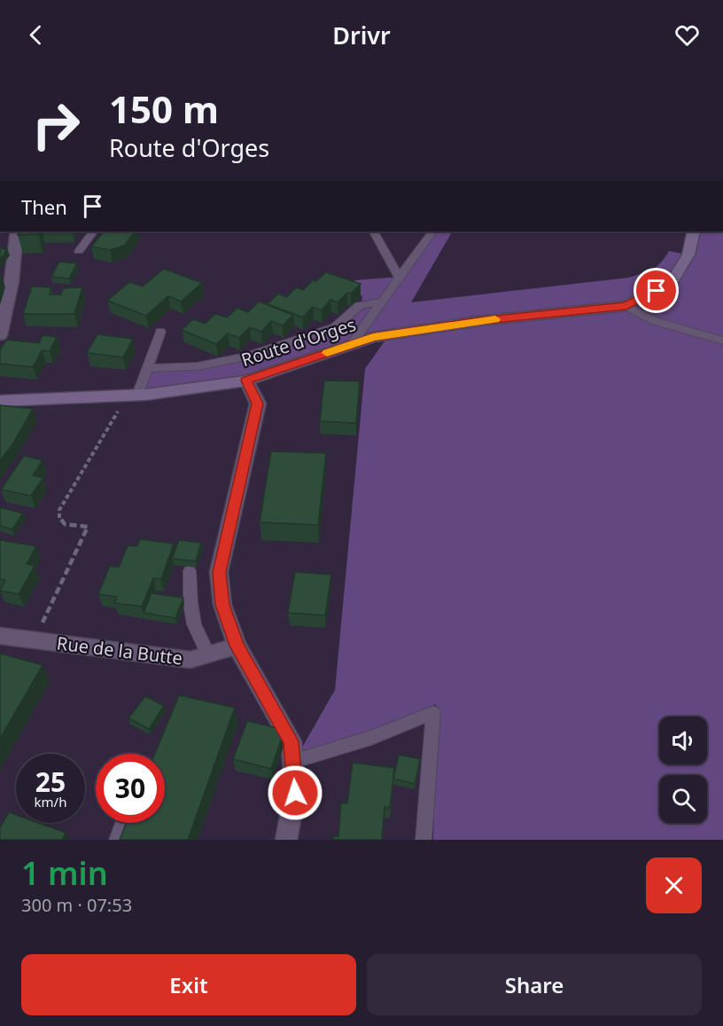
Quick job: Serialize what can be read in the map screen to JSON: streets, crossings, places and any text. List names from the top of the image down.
{
  "streets": {
    "street": ["Route d'Orges", "Rue de la Butte"]
  },
  "page": {
    "header": "Drivr",
    "turn": ["150 m", "Route d'Orges"],
    "then": "Then",
    "speed": "25 km/h",
    "limit": "30",
    "heading": ["1 min", "300 m · 07:53"],
    "buttons": ["Exit", "Share"]
  }
}
